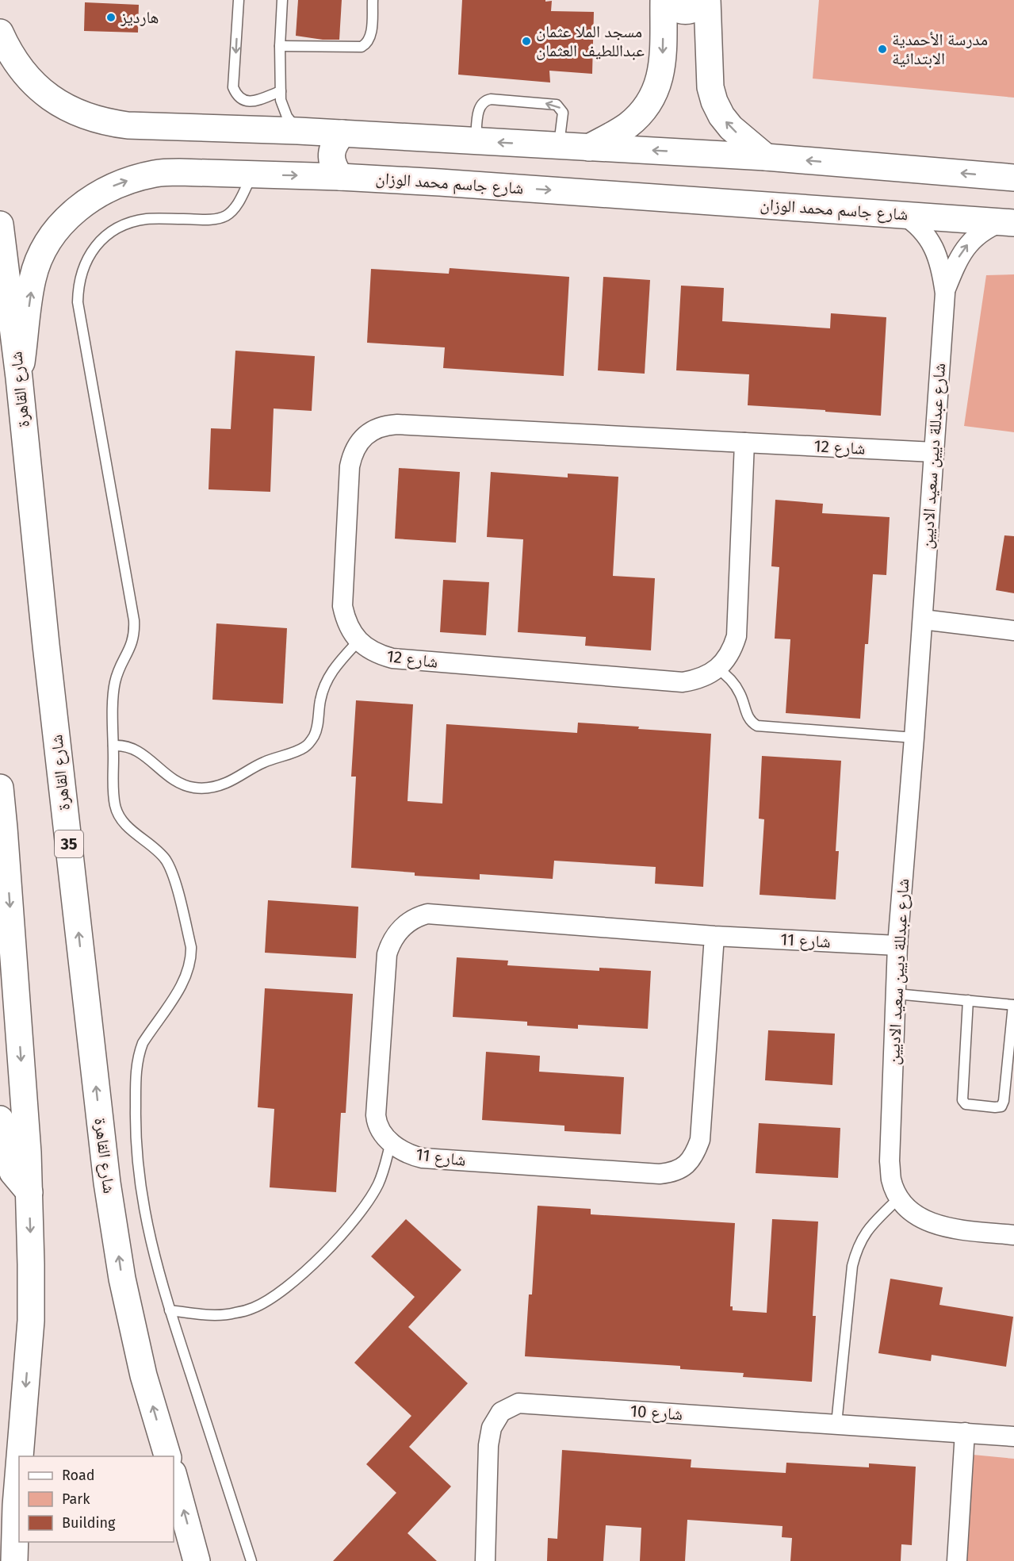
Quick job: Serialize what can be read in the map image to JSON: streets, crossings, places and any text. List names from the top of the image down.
{
  "streets": {
    "street": [
      "شارع جاسم محمد الوزان",
      "شارع القاهرة",
      "شارع 12",
      "شارع عبدللة ديين سعيد الاديين",
      "35",
      "شارع 11",
      "شارع 10"
    ]
  },
  "crossings": [
    ["شارع جاسم محمد الوزان", "شارع القاهرة"],
    ["شارع جاسم محمد الوزان", "شارع عبدللة ديين سعيد الاديين"],
    ["شارع 12", "شارع عبدللة ديين سعيد الاديين"],
    ["شارع عبدللة ديين سعيد الاديين", "شارع 11"]
  ],
  "places": ["هارديز", "مسجد الملا عثمان عبداللطيف العثمان", "مدرسة الأحمدية الابتدائية"],
  "legend": ["Road", "Park", "Building"]
}
